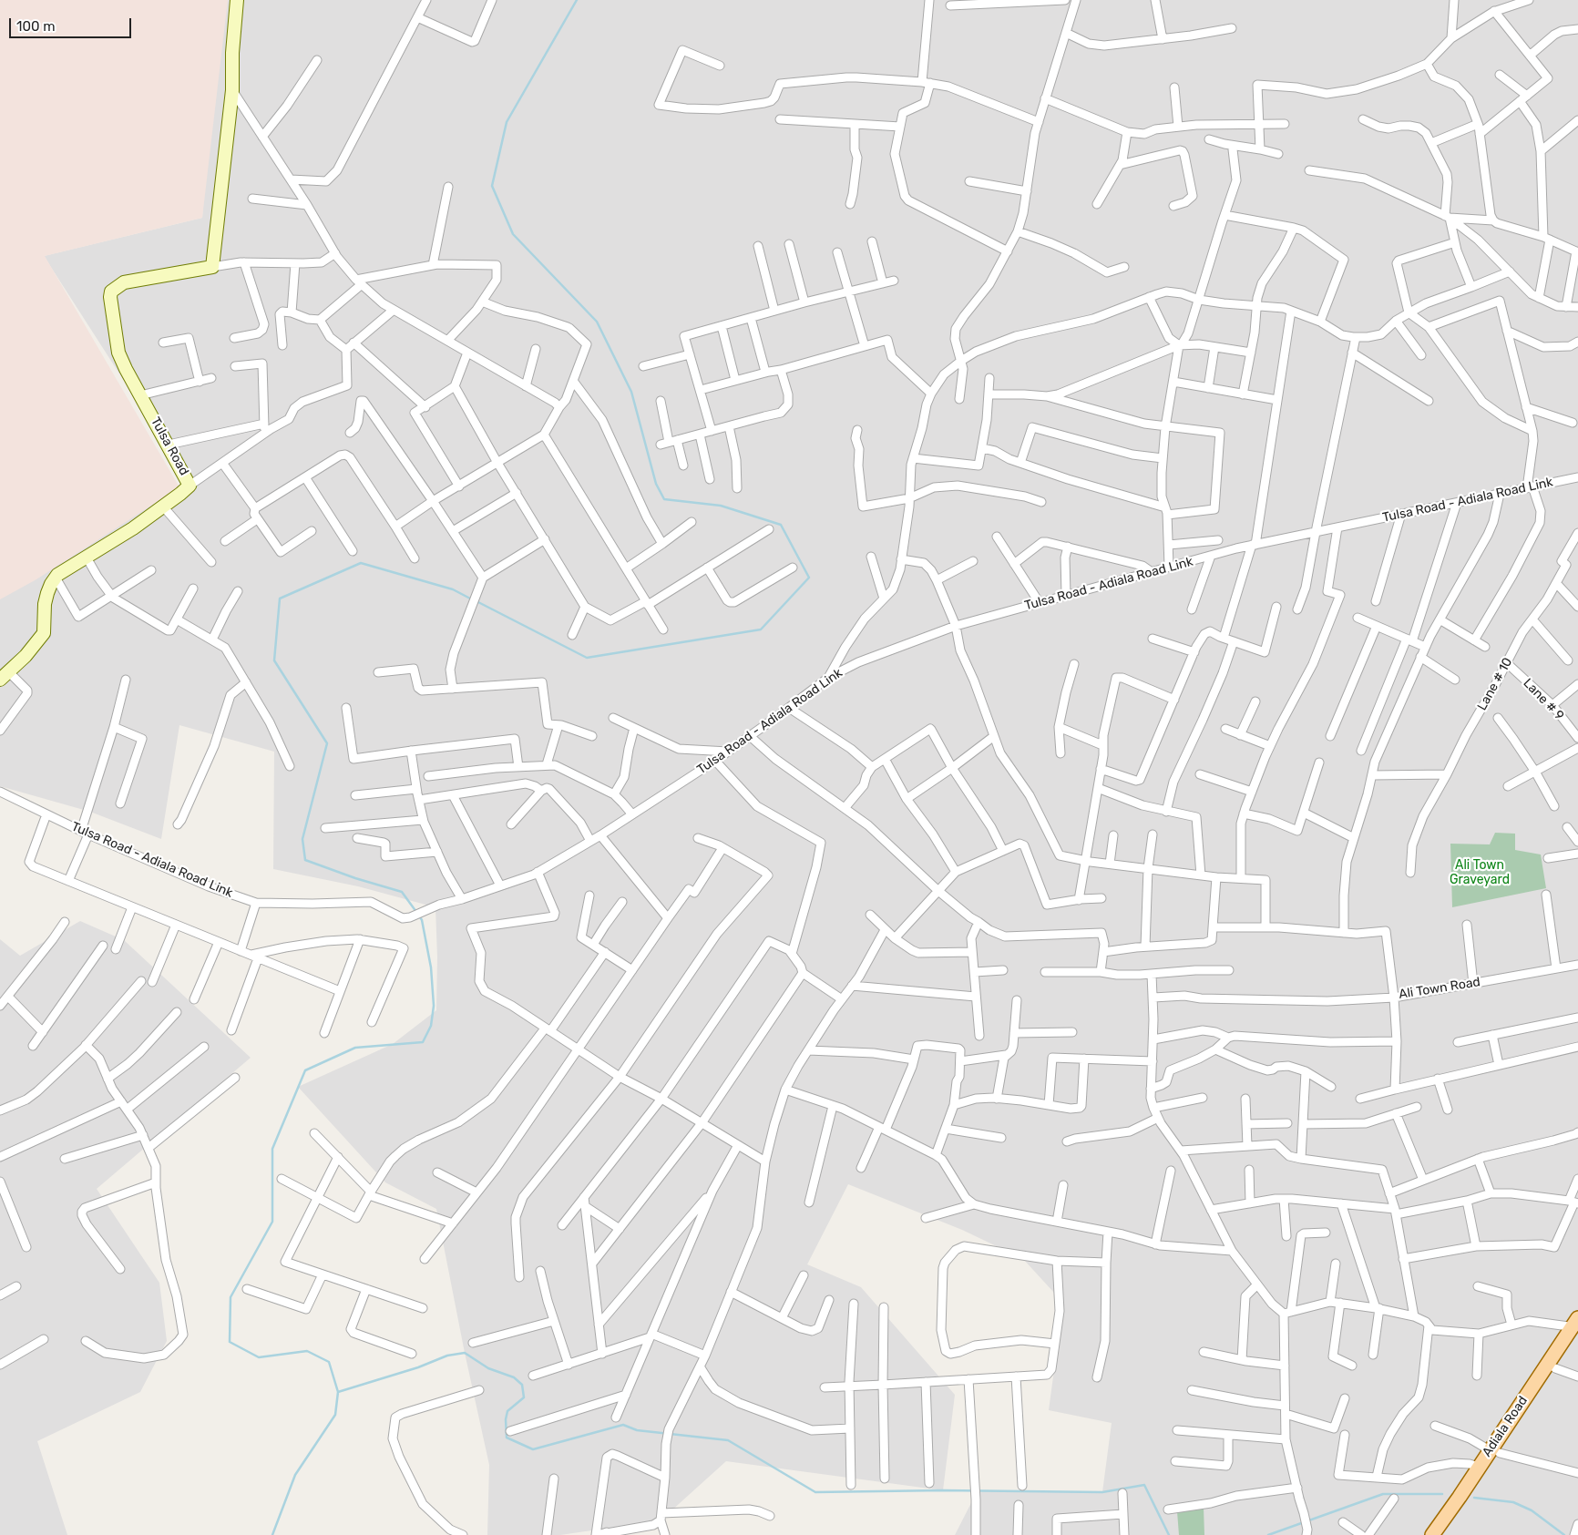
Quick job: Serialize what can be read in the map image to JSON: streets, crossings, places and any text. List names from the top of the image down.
{
  "streets": {
    "main road": ["Tulsa Road", "Adiala Road"],
    "street": [
      "Tulsa Road - Adiala Road Link",
      "Lane # 10",
      "Lane # 9",
      "Ali Town Road"
    ]
  },
  "crossings": [
    ["Lane # 10", "Lane # 9"]
  ],
  "parks": ["Ali Town Graveyard"],
  "scale_bar": "100 m"
}
